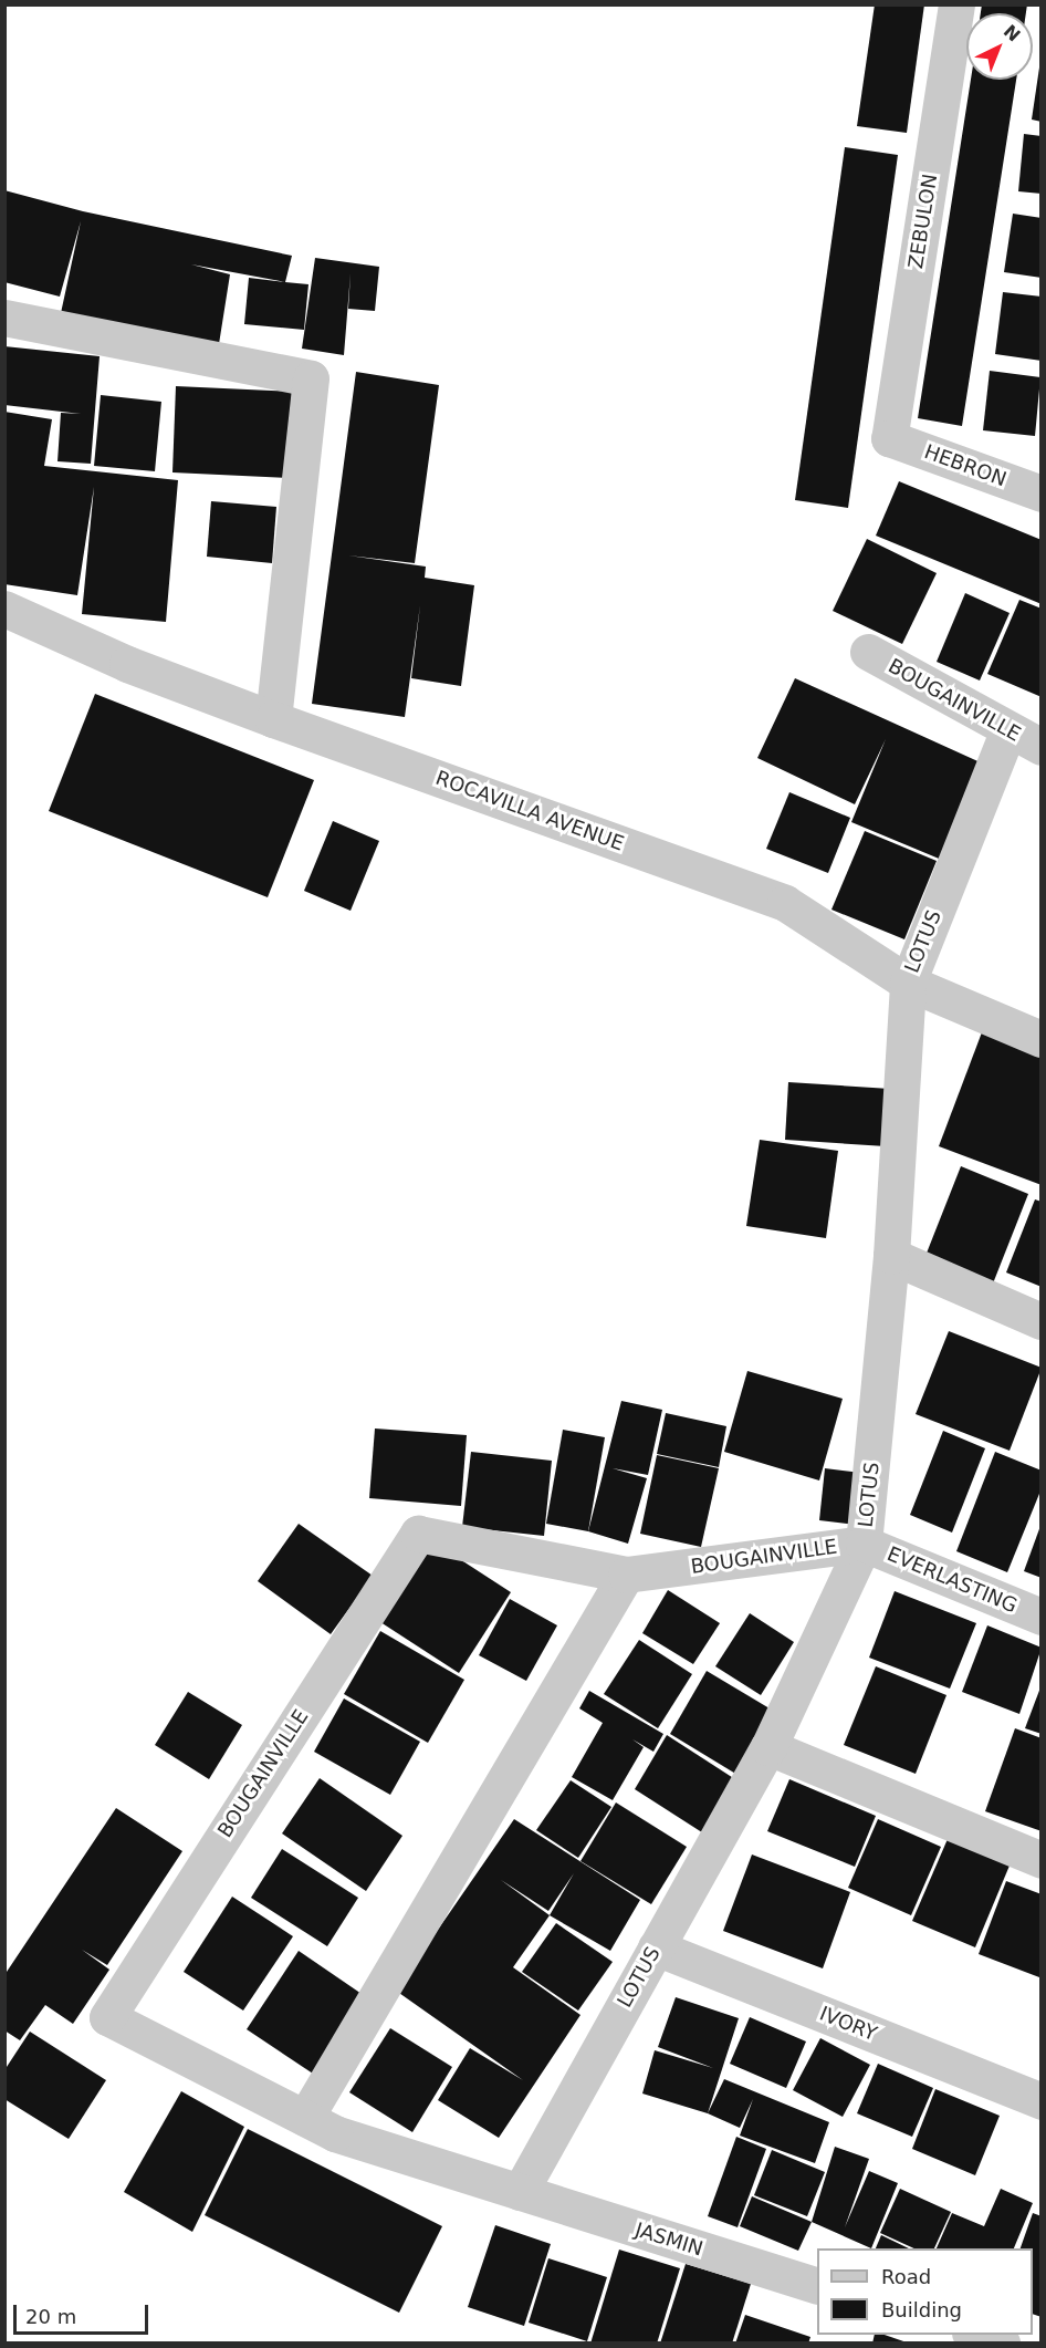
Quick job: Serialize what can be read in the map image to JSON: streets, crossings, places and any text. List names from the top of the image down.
{
  "streets": {
    "street": [
      "ZEBULON",
      "HEBRON",
      "BOUGAINVILLE",
      "ROCAVILLA AVENUE",
      "LOTUS",
      "EVERLASTING",
      "IVORY",
      "JASMIN"
    ]
  },
  "crossings": [
    ["ZEBULON", "HEBRON"],
    ["BOUGAINVILLE", "LOTUS"],
    ["BOUGAINVILLE", "EVERLASTING"],
    ["BOUGAINVILLE", "JASMIN"],
    ["ROCAVILLA AVENUE", "LOTUS"],
    ["LOTUS", "EVERLASTING"],
    ["LOTUS", "IVORY"],
    ["LOTUS", "JASMIN"]
  ],
  "legend": ["Road", "Building"],
  "scale_bar": "20 m",
  "north": "top right"
}
